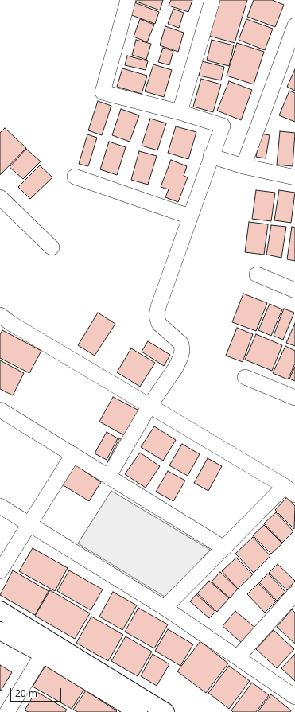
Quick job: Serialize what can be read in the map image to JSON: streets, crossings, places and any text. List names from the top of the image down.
{
  "scale_bar": "20 m"
}
